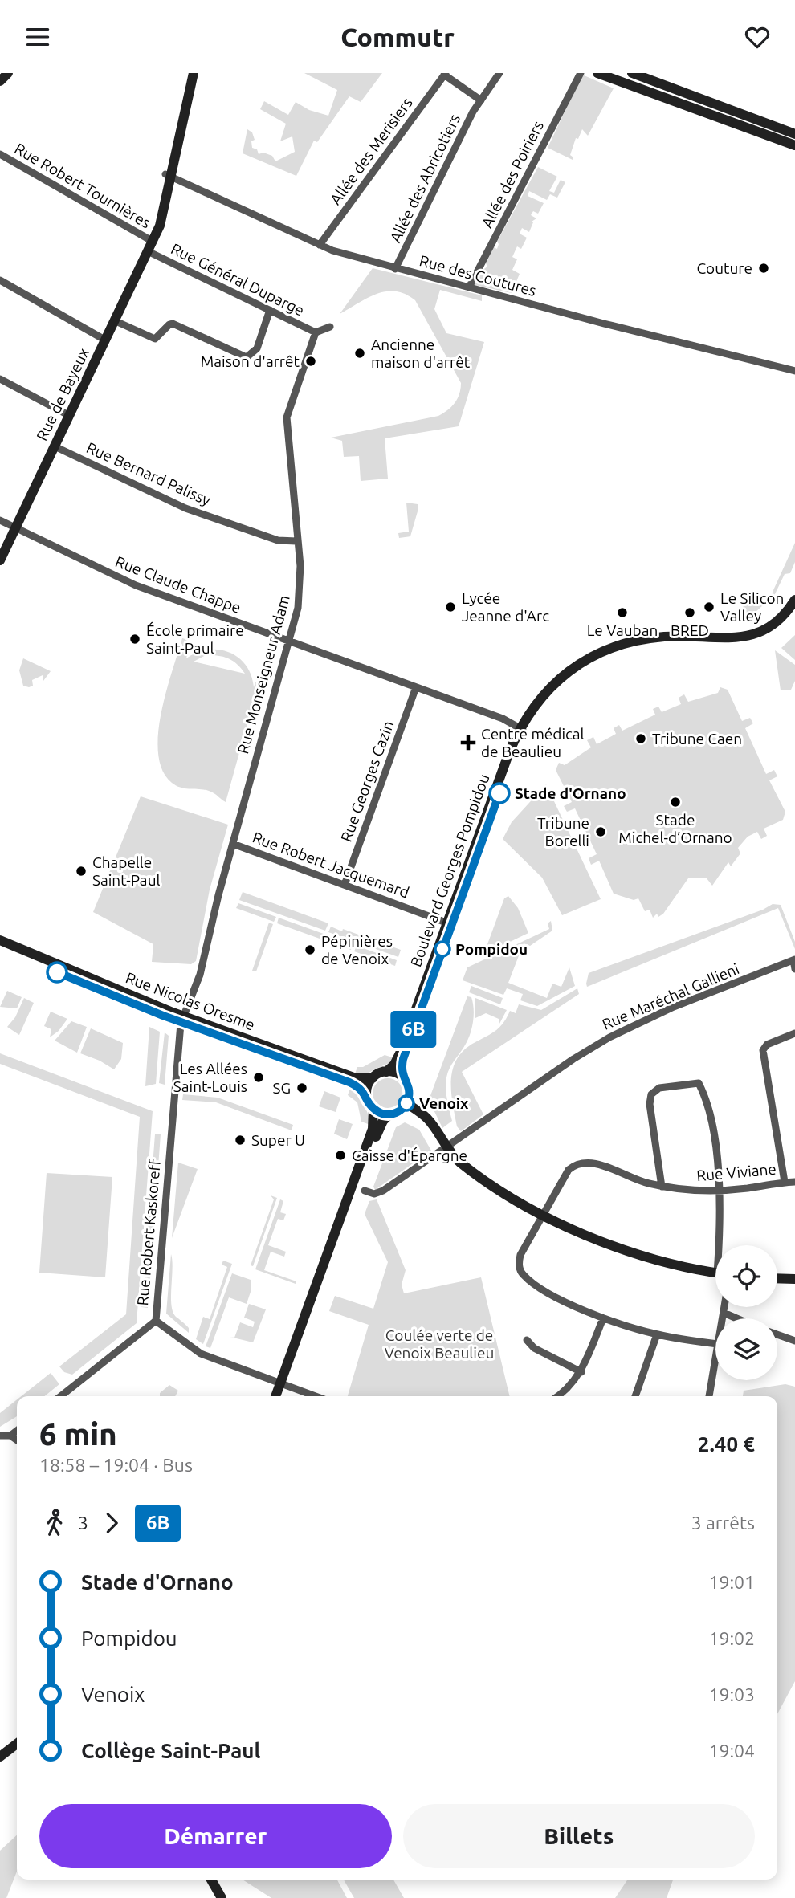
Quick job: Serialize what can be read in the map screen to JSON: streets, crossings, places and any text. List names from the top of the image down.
{
  "streets": {
    "street": [
      "Allée des Merisiers",
      "Allée des Poiriers",
      "Allée des Abricotiers",
      "Rue Robert Tournières",
      "Rue des Coutures",
      "Rue Général Duparge",
      "Rue de Bayeux",
      "Rue Bernard Palissy",
      "Rue Claude Chappe",
      "Rue Monseigneur Adam",
      "Rue Georges Cazin",
      "Rue Robert Jacquemard",
      "Boulevard Georges Pompidou",
      "Rue Maréchal Gallieni",
      "Rue Nicolas Oresme",
      "Rue Viviane",
      "Rue Robert Kaskoreff"
    ]
  },
  "crossings": [
    ["Allée des Merisiers", "Rue des Coutures"],
    ["Allée des Poiriers", "Rue des Coutures"],
    ["Allée des Abricotiers", "Rue des Coutures"],
    ["Rue Robert Tournières", "Rue de Bayeux"],
    ["Rue des Coutures", "Rue de Bayeux"],
    ["Rue Général Duparge", "Rue de Bayeux"],
    ["Rue Général Duparge", "Rue Monseigneur Adam"],
    ["Rue de Bayeux", "Rue Bernard Palissy"],
    ["Rue de Bayeux", "Rue Claude Chappe"],
    ["Rue Bernard Palissy", "Rue Monseigneur Adam"],
    ["Rue Claude Chappe", "Rue Monseigneur Adam"],
    ["Rue Claude Chappe", "Rue Georges Cazin"],
    ["Rue Claude Chappe", "Boulevard Georges Pompidou"],
    ["Rue Monseigneur Adam", "Rue Robert Jacquemard"],
    ["Rue Monseigneur Adam", "Rue Nicolas Oresme"],
    ["Rue Monseigneur Adam", "Rue Robert Kaskoreff"],
    ["Rue Georges Cazin", "Rue Robert Jacquemard"],
    ["Rue Robert Jacquemard", "Boulevard Georges Pompidou"],
    ["Boulevard Georges Pompidou", "Rue Nicolas Oresme"],
    ["Rue Nicolas Oresme", "Rue Robert Kaskoreff"]
  ],
  "parks": ["Coulée verte de Venoix Beaulieu"],
  "places": {
    "other": [
      "Couture",
      "Ancienne maison d'arrêt",
      "Maison d'arrêt",
      "Lycée Jeanne d'Arc",
      "Le Silicon Valley",
      "Le Vauban",
      "BRED",
      "École primaire Saint-Paul",
      "Tribune Caen",
      "Stade d'Ornano",
      "Stade Michel-d’Ornano",
      "Tribune Borelli",
      "Chapelle Saint-Paul",
      "Pompidou",
      "Pépinières de Venoix",
      "Les Allées Saint-Louis",
      "SG",
      "Venoix",
      "Super U",
      "Caisse d'Épargne"
    ],
    "health": ["Centre médical de Beaulieu"]
  },
  "lines": ["bus line 6B"],
  "page": {
    "header": "Commutr",
    "on_map": "6B",
    "heading": ["6 min", "18:58 – 19:04 · Bus", "2.40 €"],
    "legs": ["3", "6B", "3 arrêts"],
    "list": [
      {
        "name": "Stade d'Ornano",
        "value": "19:01"
      },
      {
        "name": "Pompidou",
        "value": "19:02"
      },
      {
        "name": "Venoix",
        "value": "19:03"
      },
      {
        "name": "Collège Saint-Paul",
        "value": "19:04"
      }
    ],
    "buttons": ["Démarrer", "Billets"]
  }
}
